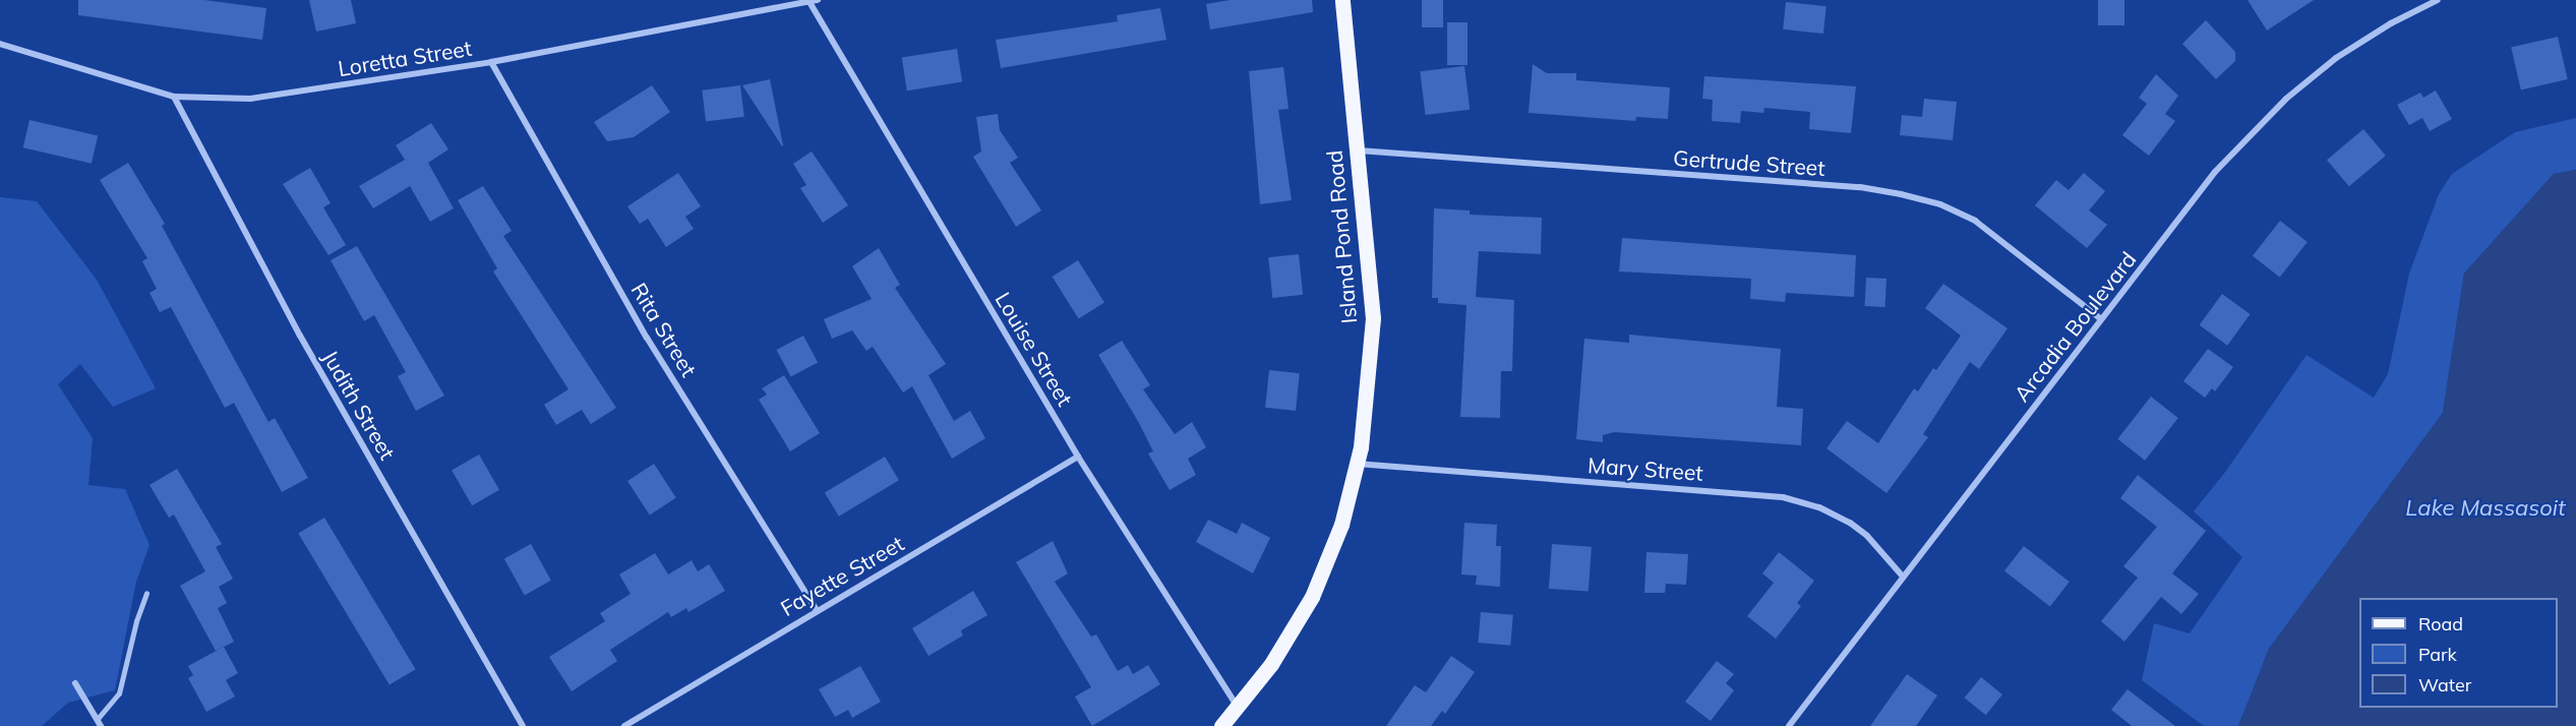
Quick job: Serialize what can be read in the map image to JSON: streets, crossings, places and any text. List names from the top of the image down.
{
  "streets": {
    "main road": ["Island Pond Road"],
    "street": [
      "Loretta Street",
      "Gertrude Street",
      "Arcadia Boulevard",
      "Rita Street",
      "Louise Street",
      "Judith Street",
      "Mary Street",
      "Fayette Street"
    ]
  },
  "crossings": [
    ["Loretta Street", "Rita Street"],
    ["Loretta Street", "Louise Street"],
    ["Loretta Street", "Judith Street"],
    ["Gertrude Street", "Island Pond Road"],
    ["Gertrude Street", "Arcadia Boulevard"],
    ["Island Pond Road", "Louise Street"],
    ["Island Pond Road", "Mary Street"],
    ["Arcadia Boulevard", "Mary Street"],
    ["Rita Street", "Fayette Street"],
    ["Louise Street", "Fayette Street"]
  ],
  "water": ["Lake Massasoit"],
  "legend": ["Road", "Park", "Water"]
}
